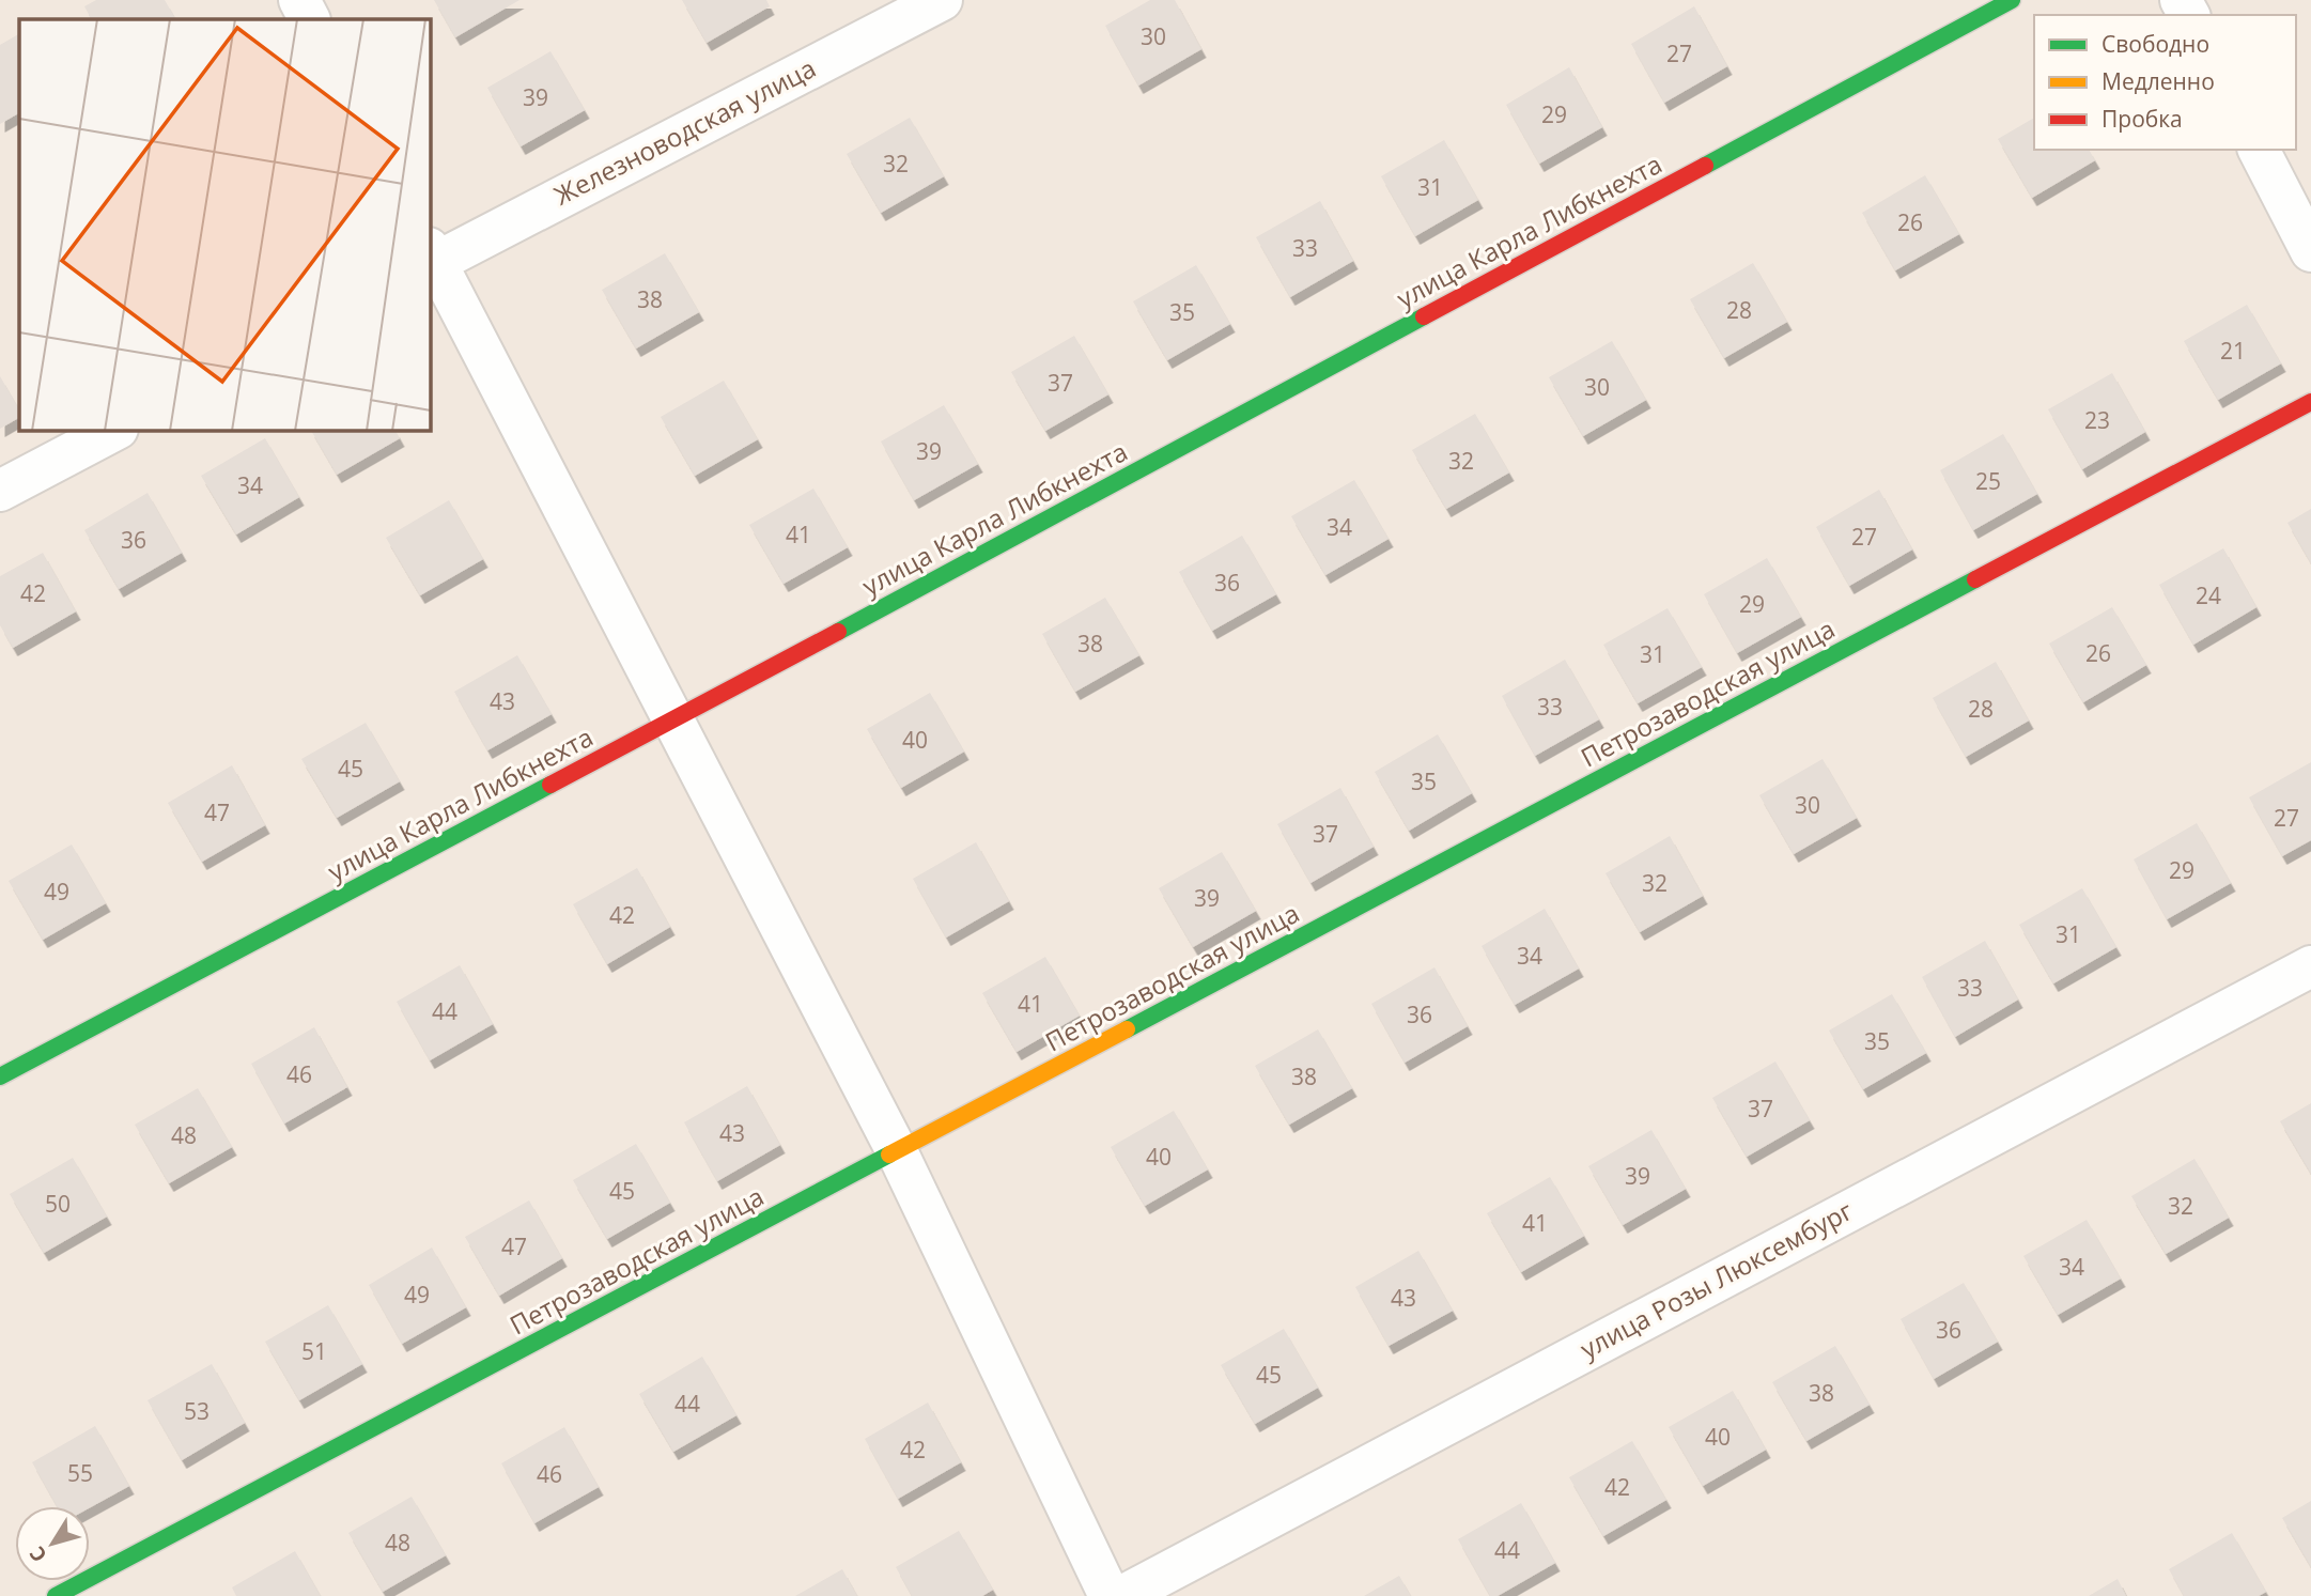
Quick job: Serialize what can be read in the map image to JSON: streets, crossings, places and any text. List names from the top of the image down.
{
  "streets": {
    "street": [
      "Железноводская улица",
      "улица Карла Либкнехта",
      "Петрозаводская улица",
      "улица Розы Люксембург"
    ]
  },
  "house_numbers": [
    "30",
    "27",
    "39",
    "29",
    "32",
    "31",
    "26",
    "33",
    "38",
    "28",
    "35",
    "21",
    "37",
    "30",
    "23",
    "39",
    "32",
    "25",
    "34",
    "34",
    "41",
    "27",
    "36",
    "36",
    "42",
    "24",
    "29",
    "38",
    "26",
    "31",
    "43",
    "33",
    "28",
    "40",
    "45",
    "35",
    "30",
    "47",
    "27",
    "37",
    "29",
    "32",
    "49",
    "39",
    "42",
    "31",
    "34",
    "33",
    "41",
    "44",
    "36",
    "35",
    "46",
    "38",
    "37",
    "43",
    "48",
    "40",
    "39",
    "45",
    "50",
    "32",
    "41",
    "47",
    "34",
    "49",
    "43",
    "36",
    "51",
    "45",
    "38",
    "44",
    "53",
    "40",
    "42",
    "55",
    "46",
    "42",
    "48",
    "44"
  ],
  "legend": ["Свободно", "Медленно", "Пробка"],
  "north": "bottom left"
}
